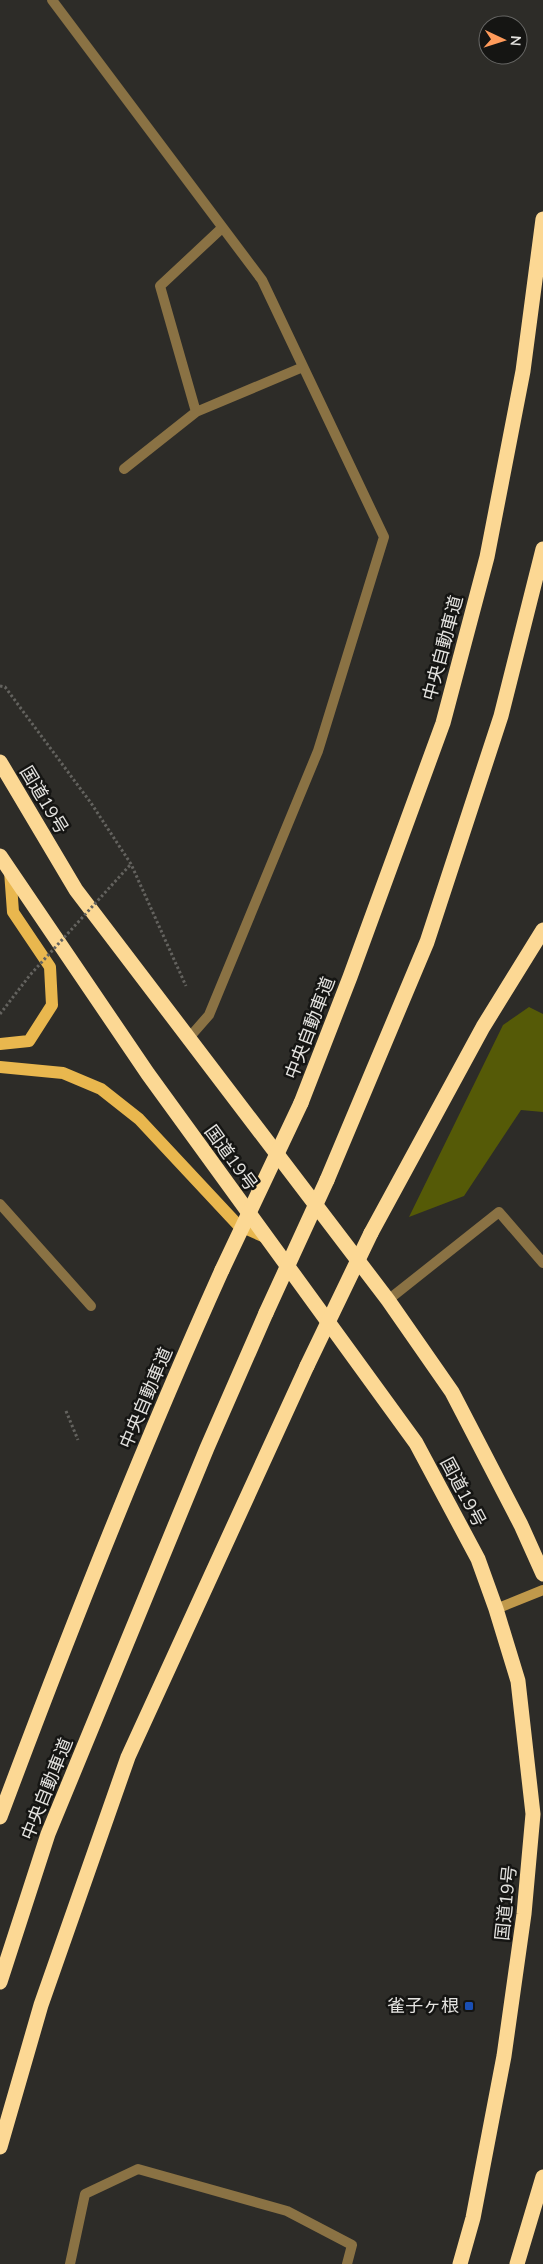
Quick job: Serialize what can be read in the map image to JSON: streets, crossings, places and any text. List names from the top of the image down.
{
  "streets": {
    "highway": ["中央自動車道", "国道19号"]
  },
  "places": {
    "transit": ["雀子ヶ根"]
  },
  "north": "right"
}
